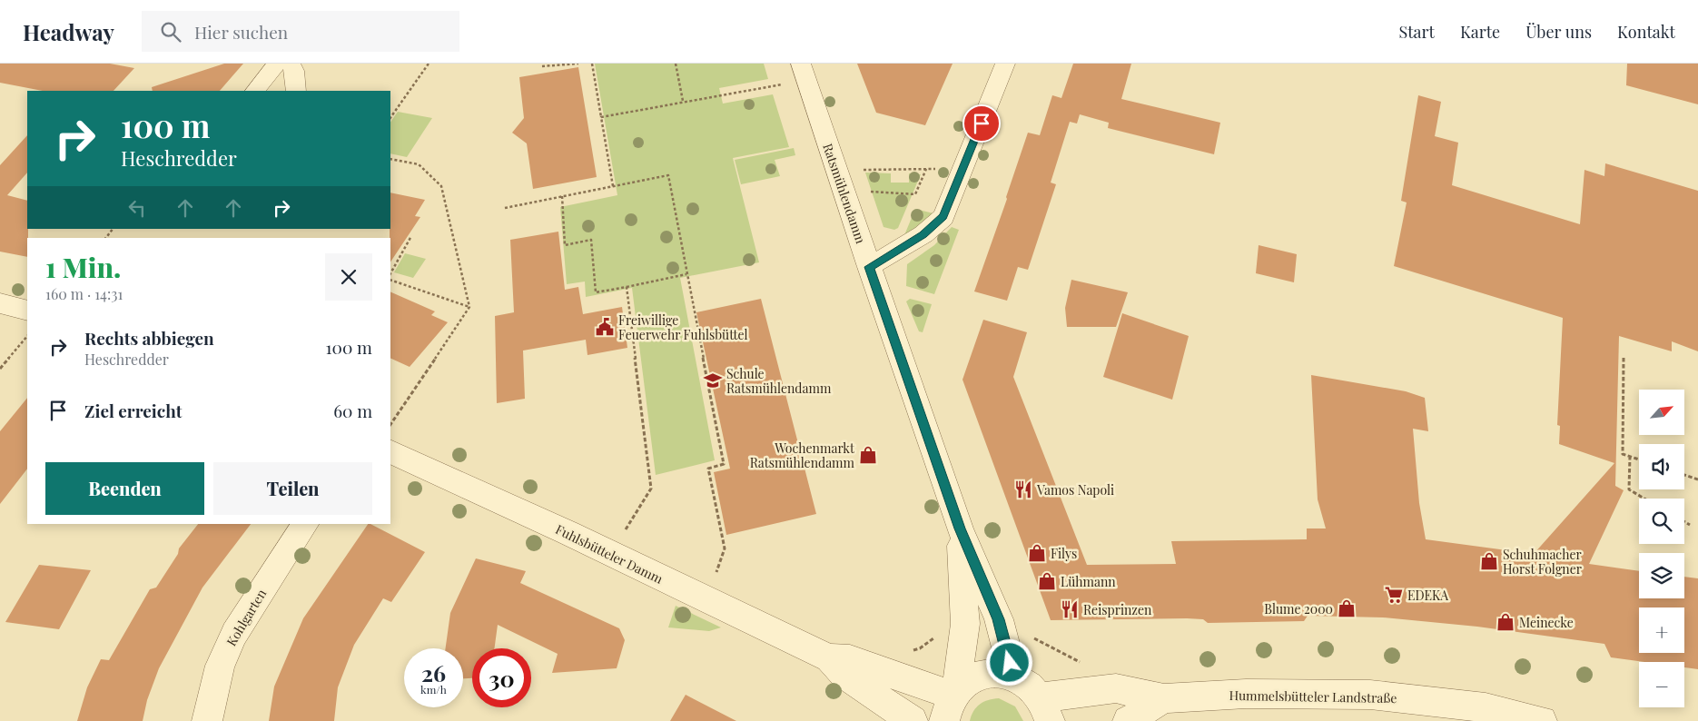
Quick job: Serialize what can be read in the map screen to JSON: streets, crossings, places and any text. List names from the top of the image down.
{
  "streets": {
    "street": [
      "Ratsmühlendamm",
      "Fuhlsbütteler Damm",
      "Kohlgarten",
      "Hummelsbütteler Landstraße"
    ]
  },
  "crossings": [
    ["Ratsmühlendamm", "Fuhlsbütteler Damm"]
  ],
  "places": {
    "public building": ["Freiwillige Feuerwehr Fuhlsbüttel"],
    "school or university": ["Schule Ratsmühlendamm"],
    "shop": [
      "Wochenmarkt Ratsmühlendamm",
      "Filys",
      "Schuhmacher Horst Folgner",
      "Lühmann",
      "Blume 2000",
      "Meinecke"
    ],
    "restaurant": ["Vamos Napoli", "Reisprinzen"],
    "supermarket": ["EDEKA"]
  },
  "north": "top right",
  "page": {
    "header": "Headway",
    "search": "Hier suchen",
    "nav": [
      "Start",
      "Karte",
      "Über uns",
      "Kontakt"
    ],
    "turn": ["100 m", "Heschredder"],
    "heading": ["1 Min.", "160 m · 14:31"],
    "list": [
      {
        "name": "Rechts abbiegen",
        "note": "Heschredder",
        "value": "100 m"
      },
      {
        "name": "Ziel erreicht",
        "value": "60 m"
      }
    ],
    "map_buttons": ["+", "−"],
    "buttons": ["Beenden", "Teilen"],
    "speed": "26 km/h",
    "limit": "30"
  }
}
